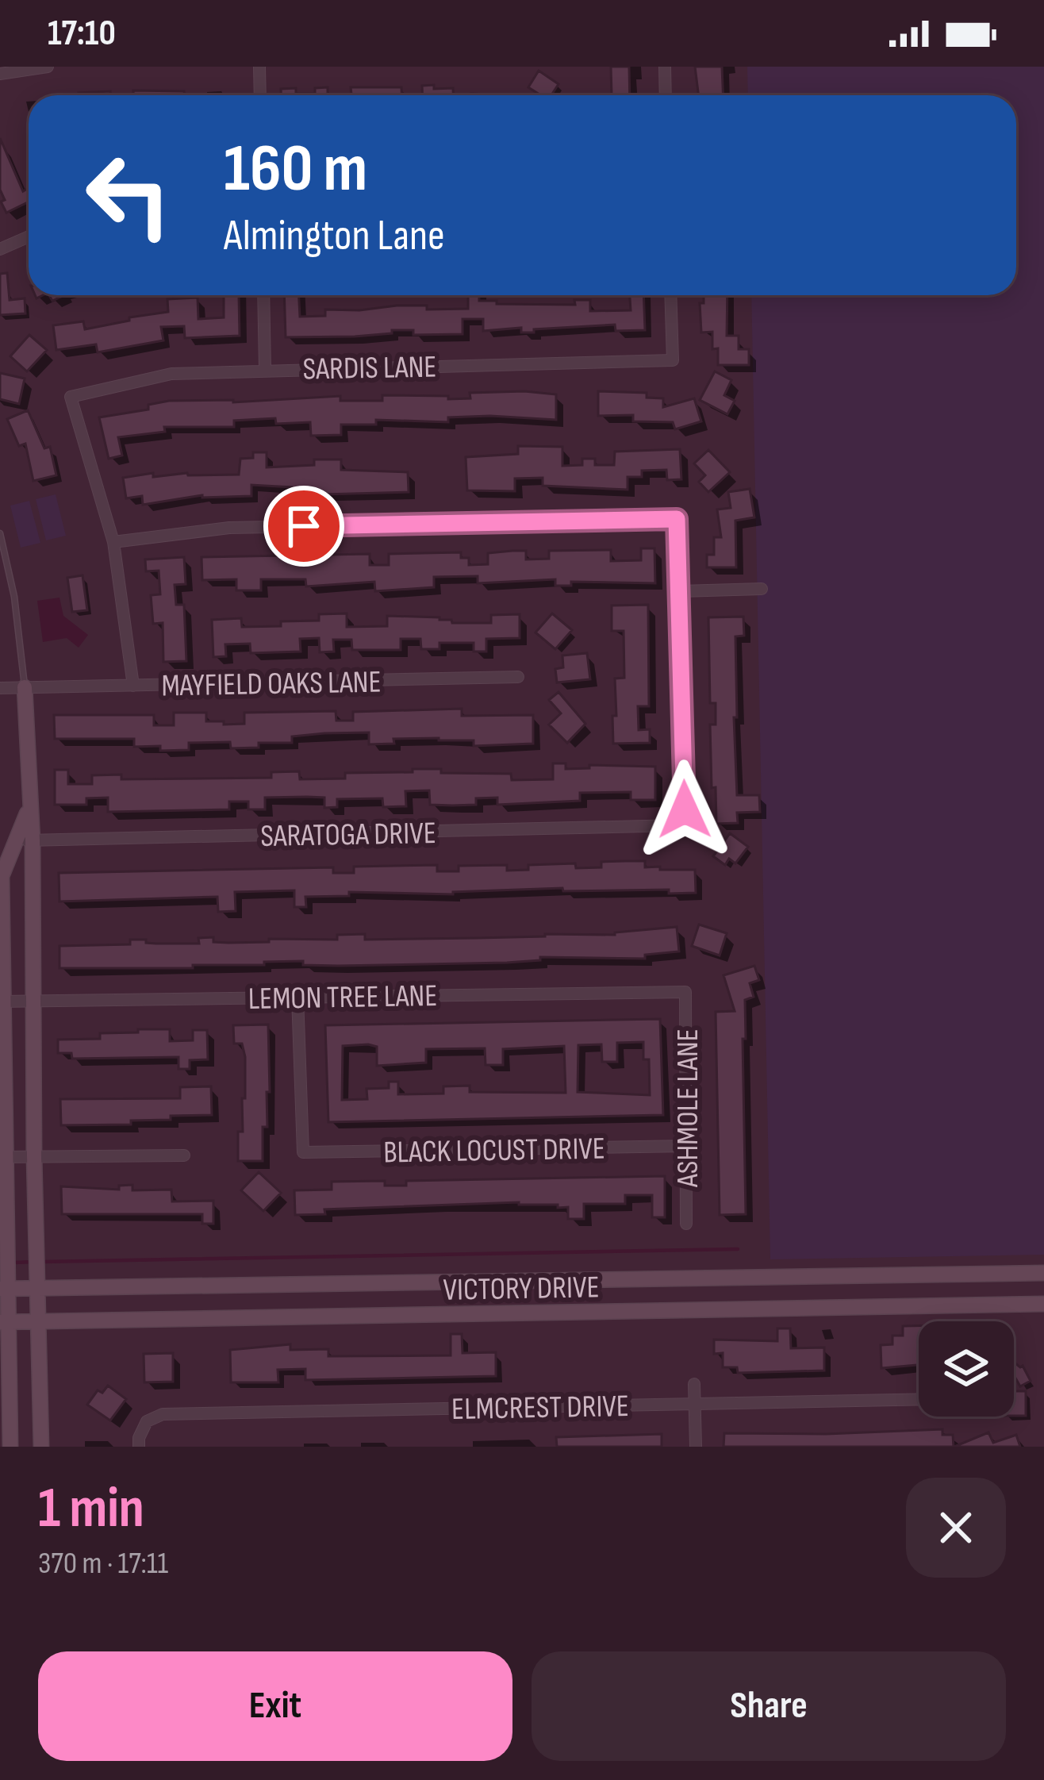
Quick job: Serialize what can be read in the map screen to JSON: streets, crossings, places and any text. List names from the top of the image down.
{
  "streets": {
    "main road": ["VICTORY DRIVE"],
    "street": [
      "SARDIS LANE",
      "MAYFIELD OAKS LANE",
      "SARATOGA DRIVE",
      "LEMON TREE LANE",
      "ASHMOLE LANE",
      "BLACK LOCUST DRIVE",
      "ELMCREST DRIVE"
    ]
  },
  "crossings": [
    ["LEMON TREE LANE", "ASHMOLE LANE"],
    ["LEMON TREE LANE", "BLACK LOCUST DRIVE"],
    ["ASHMOLE LANE", "BLACK LOCUST DRIVE"]
  ],
  "page": {
    "status": "17:10",
    "turn": ["160 m", "Almington Lane"],
    "heading": ["1 min", "370 m · 17:11"],
    "buttons": ["Exit", "Share"]
  }
}
